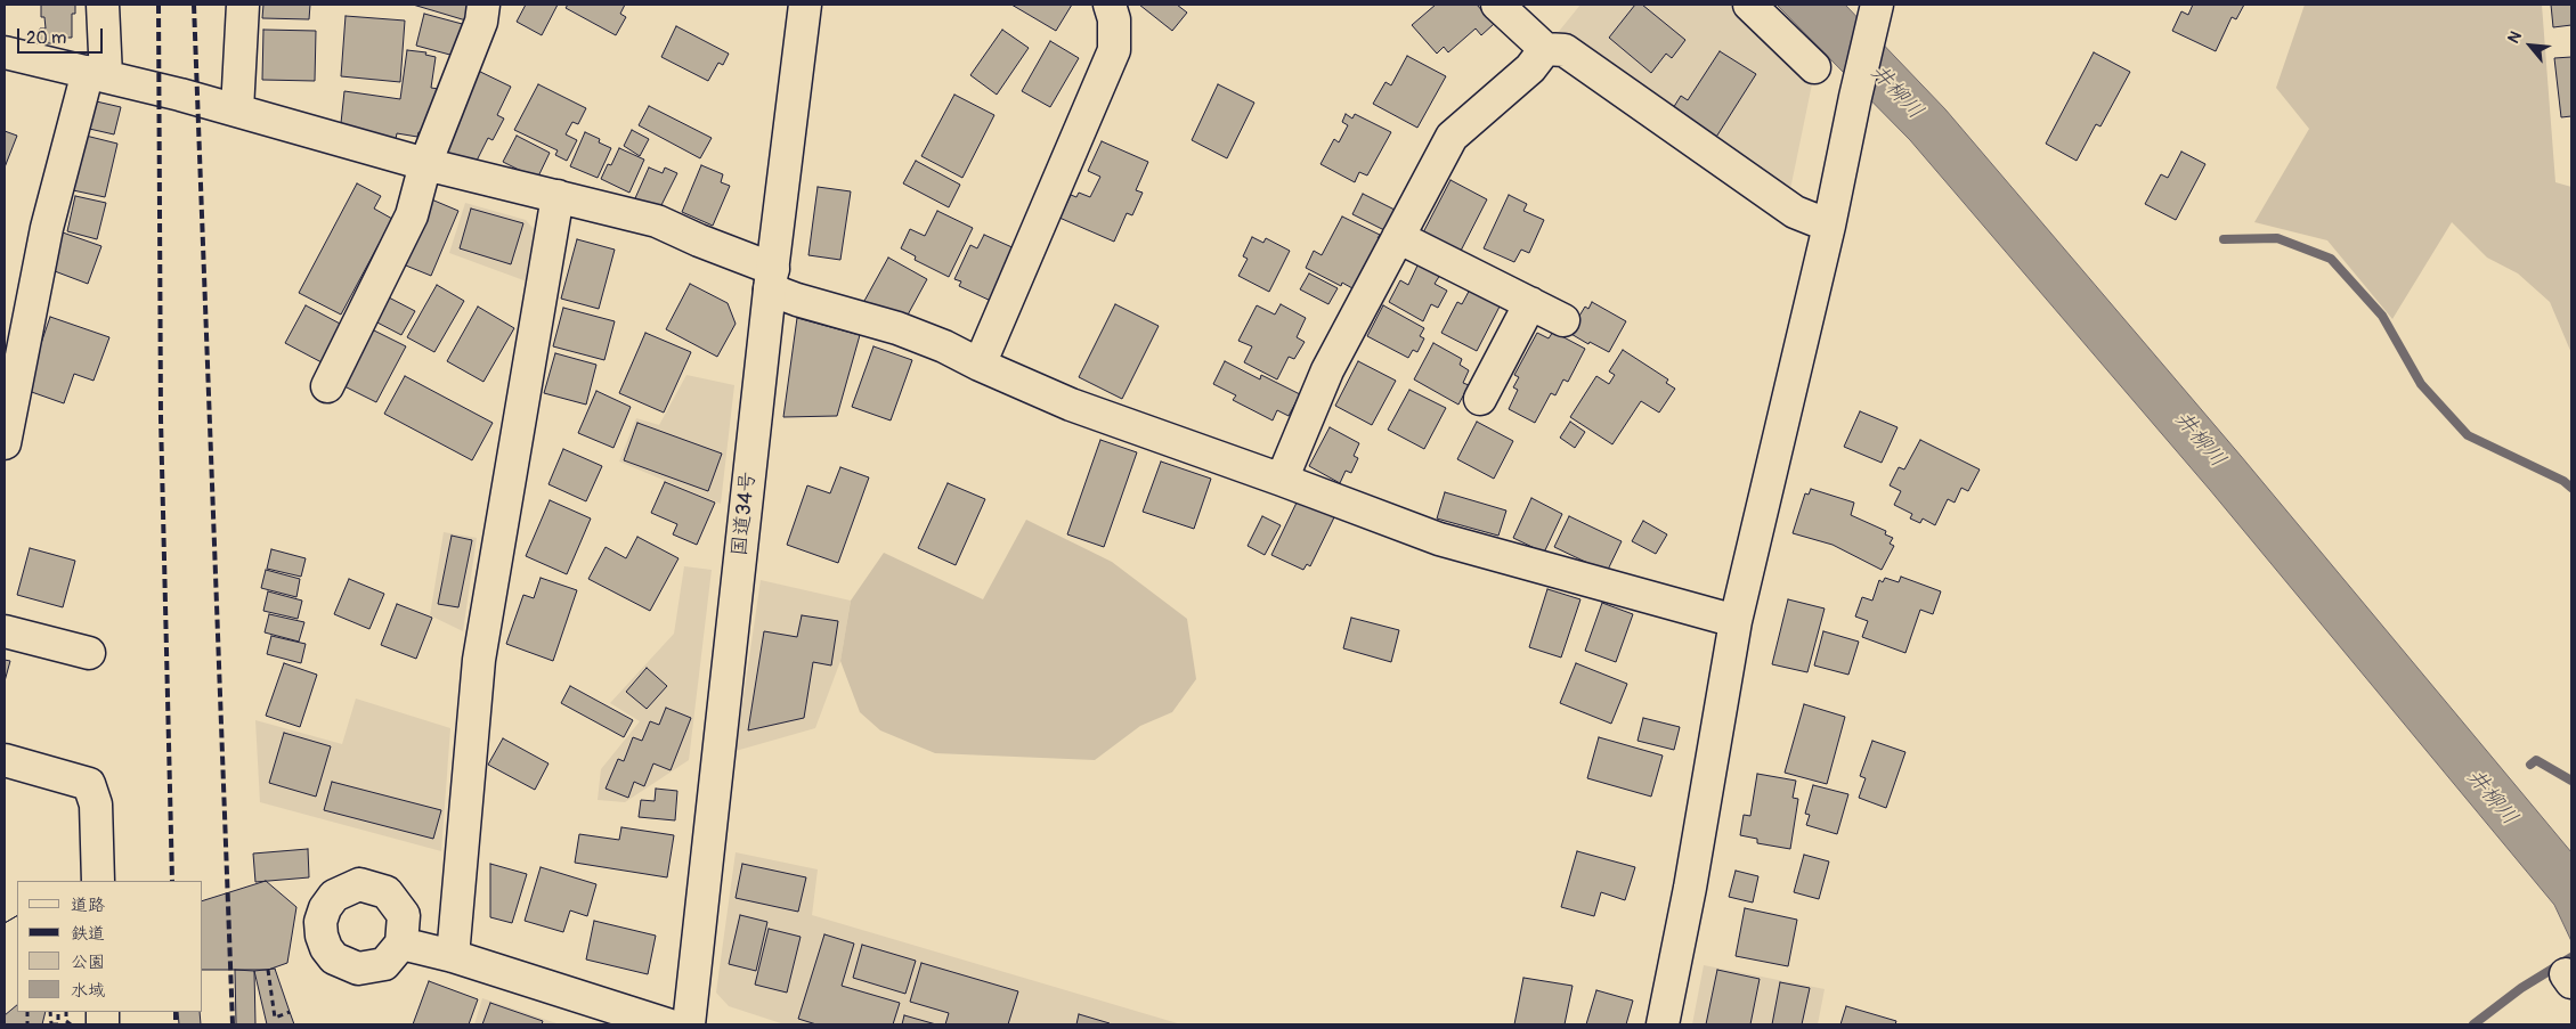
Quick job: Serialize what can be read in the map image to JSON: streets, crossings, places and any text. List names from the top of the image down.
{
  "streets": {
    "main road": ["国道34号"]
  },
  "water": ["井柳川"],
  "legend": [
    "道路",
    "鉄道",
    "公園",
    "水域"
  ],
  "scale_bar": "20 m",
  "north": "top left"
}
